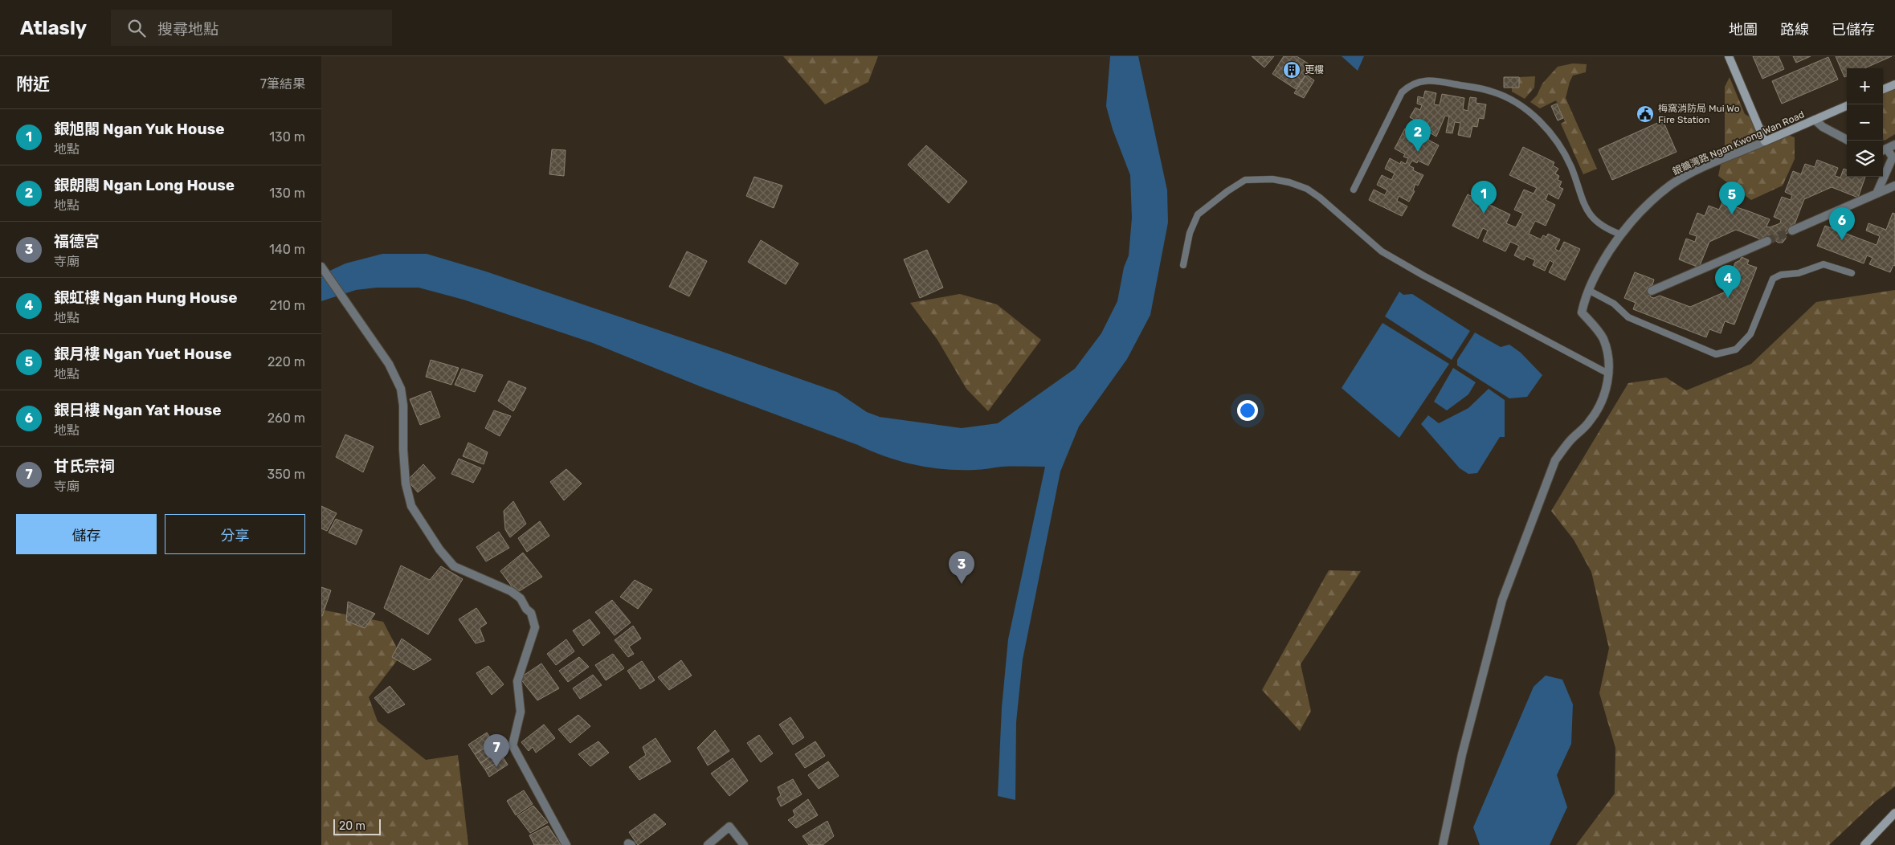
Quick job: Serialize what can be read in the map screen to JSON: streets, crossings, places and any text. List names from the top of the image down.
{
  "streets": {
    "street": ["銀鑛灣路 Ngan Kwong Wan Road"]
  },
  "places": {
    "building": ["更樓"],
    "public building": ["梅窩消防局 Mui Wo Fire Station"]
  },
  "scale_bar": "20 m",
  "page": {
    "header": "Atlasly",
    "search": "搜尋地點",
    "nav": ["地圖", "路線", "已儲存"],
    "heading": ["附近", "7筆結果"],
    "map_buttons": ["+", "−"],
    "list": [
      {
        "mark": "1",
        "name": "銀旭閣 Ngan Yuk House",
        "note": "地點",
        "value": "130 m"
      },
      {
        "mark": "2",
        "name": "銀朗閣 Ngan Long House",
        "note": "地點",
        "value": "130 m"
      },
      {
        "mark": "3",
        "name": "福德宮",
        "note": "寺廟",
        "value": "140 m"
      },
      {
        "mark": "4",
        "name": "銀虹樓 Ngan Hung House",
        "note": "地點",
        "value": "210 m"
      },
      {
        "mark": "5",
        "name": "銀月樓 Ngan Yuet House",
        "note": "地點",
        "value": "220 m"
      },
      {
        "mark": "6",
        "name": "銀日樓 Ngan Yat House",
        "note": "地點",
        "value": "260 m"
      },
      {
        "mark": "7",
        "name": "甘氏宗祠",
        "note": "寺廟",
        "value": "350 m"
      }
    ],
    "pins": [
      "2",
      "1",
      "5",
      "6",
      "4",
      "3",
      "7"
    ],
    "buttons": ["儲存", "分享"],
    "scale": "20 m"
  }
}
